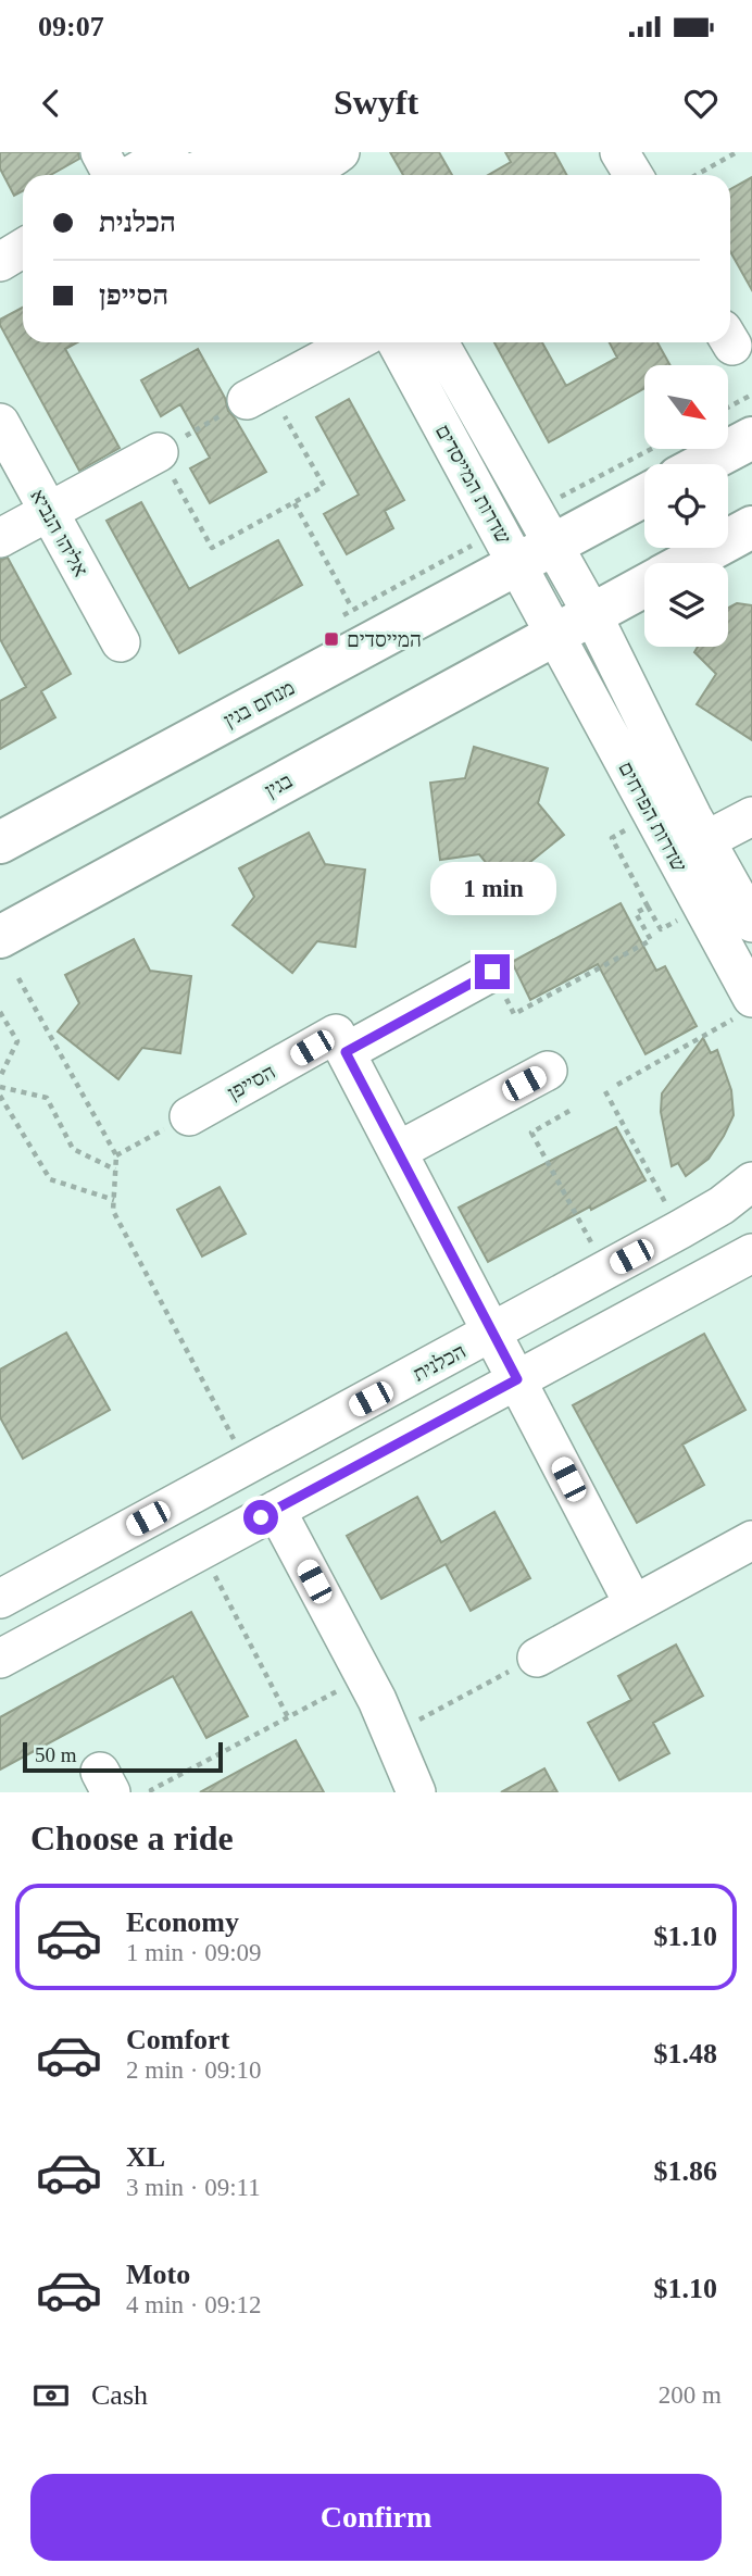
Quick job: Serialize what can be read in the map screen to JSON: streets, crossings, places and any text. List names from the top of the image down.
{
  "streets": {
    "main road": ["מנחם בגין", "בגין"],
    "street": [
      "שדרות המייסדים",
      "אליהו הנביא",
      "שדרות הפרחים",
      "הסייפן",
      "הכלנית"
    ]
  },
  "crossings": [
    ["שדרות המייסדים", "מנחם בגין"],
    ["שדרות המייסדים", "בגין"],
    ["שדרות המייסדים", "שדרות הפרחים"],
    ["בגין", "שדרות הפרחים"]
  ],
  "places": {
    "transit": ["המייסדים"]
  },
  "scale_bar": "50 m",
  "north": "bottom right",
  "page": {
    "status": "09:07",
    "header": "Swyft",
    "banner": ["הכלנית", "הסייפן"],
    "bubble": "1 min",
    "scale": "50 m",
    "heading": "Choose a ride",
    "list": [
      {
        "name": "Economy",
        "note": "1 min · 09:09",
        "value": "$1.10"
      },
      {
        "name": "Comfort",
        "note": "2 min · 09:10",
        "value": "$1.48"
      },
      {
        "name": "XL",
        "note": "3 min · 09:11",
        "value": "$1.86"
      },
      {
        "name": "Moto",
        "note": "4 min · 09:12",
        "value": "$1.10"
      }
    ],
    "pay": ["Cash", "200 m"],
    "buttons": "Confirm"
  }
}
